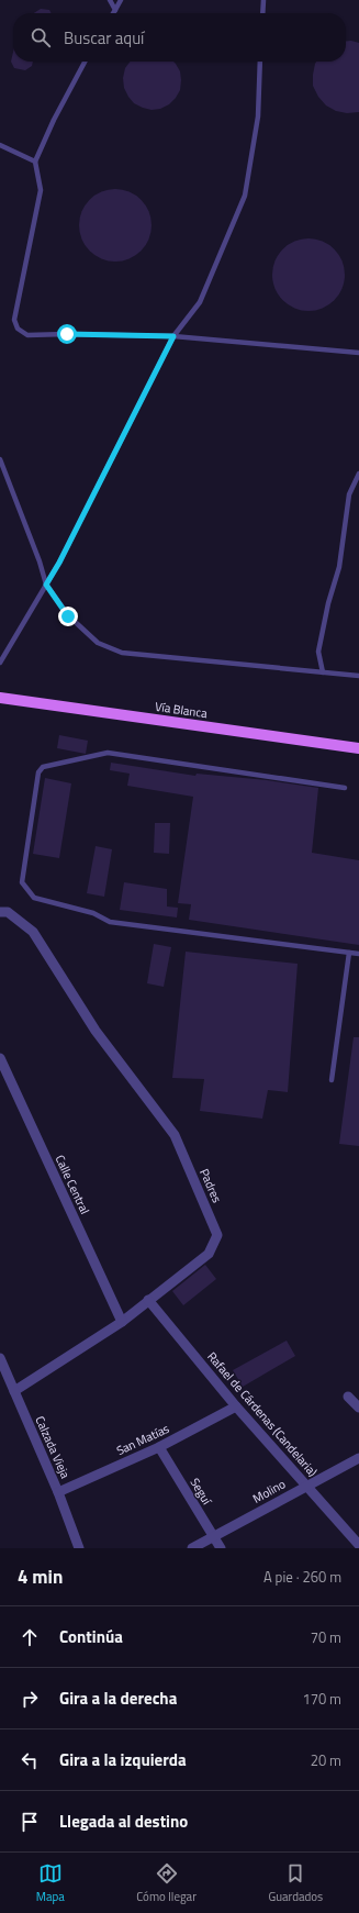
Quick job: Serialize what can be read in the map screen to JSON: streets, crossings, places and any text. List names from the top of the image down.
{
  "streets": {
    "main road": ["Vía Blanca"],
    "street": [
      "Calle Central",
      "Padres",
      "Rafael de Cárdenas (Candelaria)",
      "San Matías",
      "Calzada Vieja",
      "Seguí",
      "Molino"
    ]
  },
  "crossings": [
    ["Calle Central", "Padres"],
    ["Padres", "Rafael de Cárdenas (Candelaria)"],
    ["Padres", "Calzada Vieja"],
    ["Rafael de Cárdenas (Candelaria)", "San Matías"],
    ["Rafael de Cárdenas (Candelaria)", "Molino"],
    ["San Matías", "Calzada Vieja"],
    ["San Matías", "Seguí"],
    ["Seguí", "Molino"]
  ],
  "page": {
    "search": "Buscar aquí",
    "heading": ["4 min", "A pie · 260 m"],
    "list": [
      ["Continúa", "70 m"],
      ["Gira a la derecha", "170 m"],
      ["Gira a la izquierda", "20 m"],
      "Llegada al destino"
    ],
    "nav": ["Mapa", "Cómo llegar", "Guardados"]
  }
}
